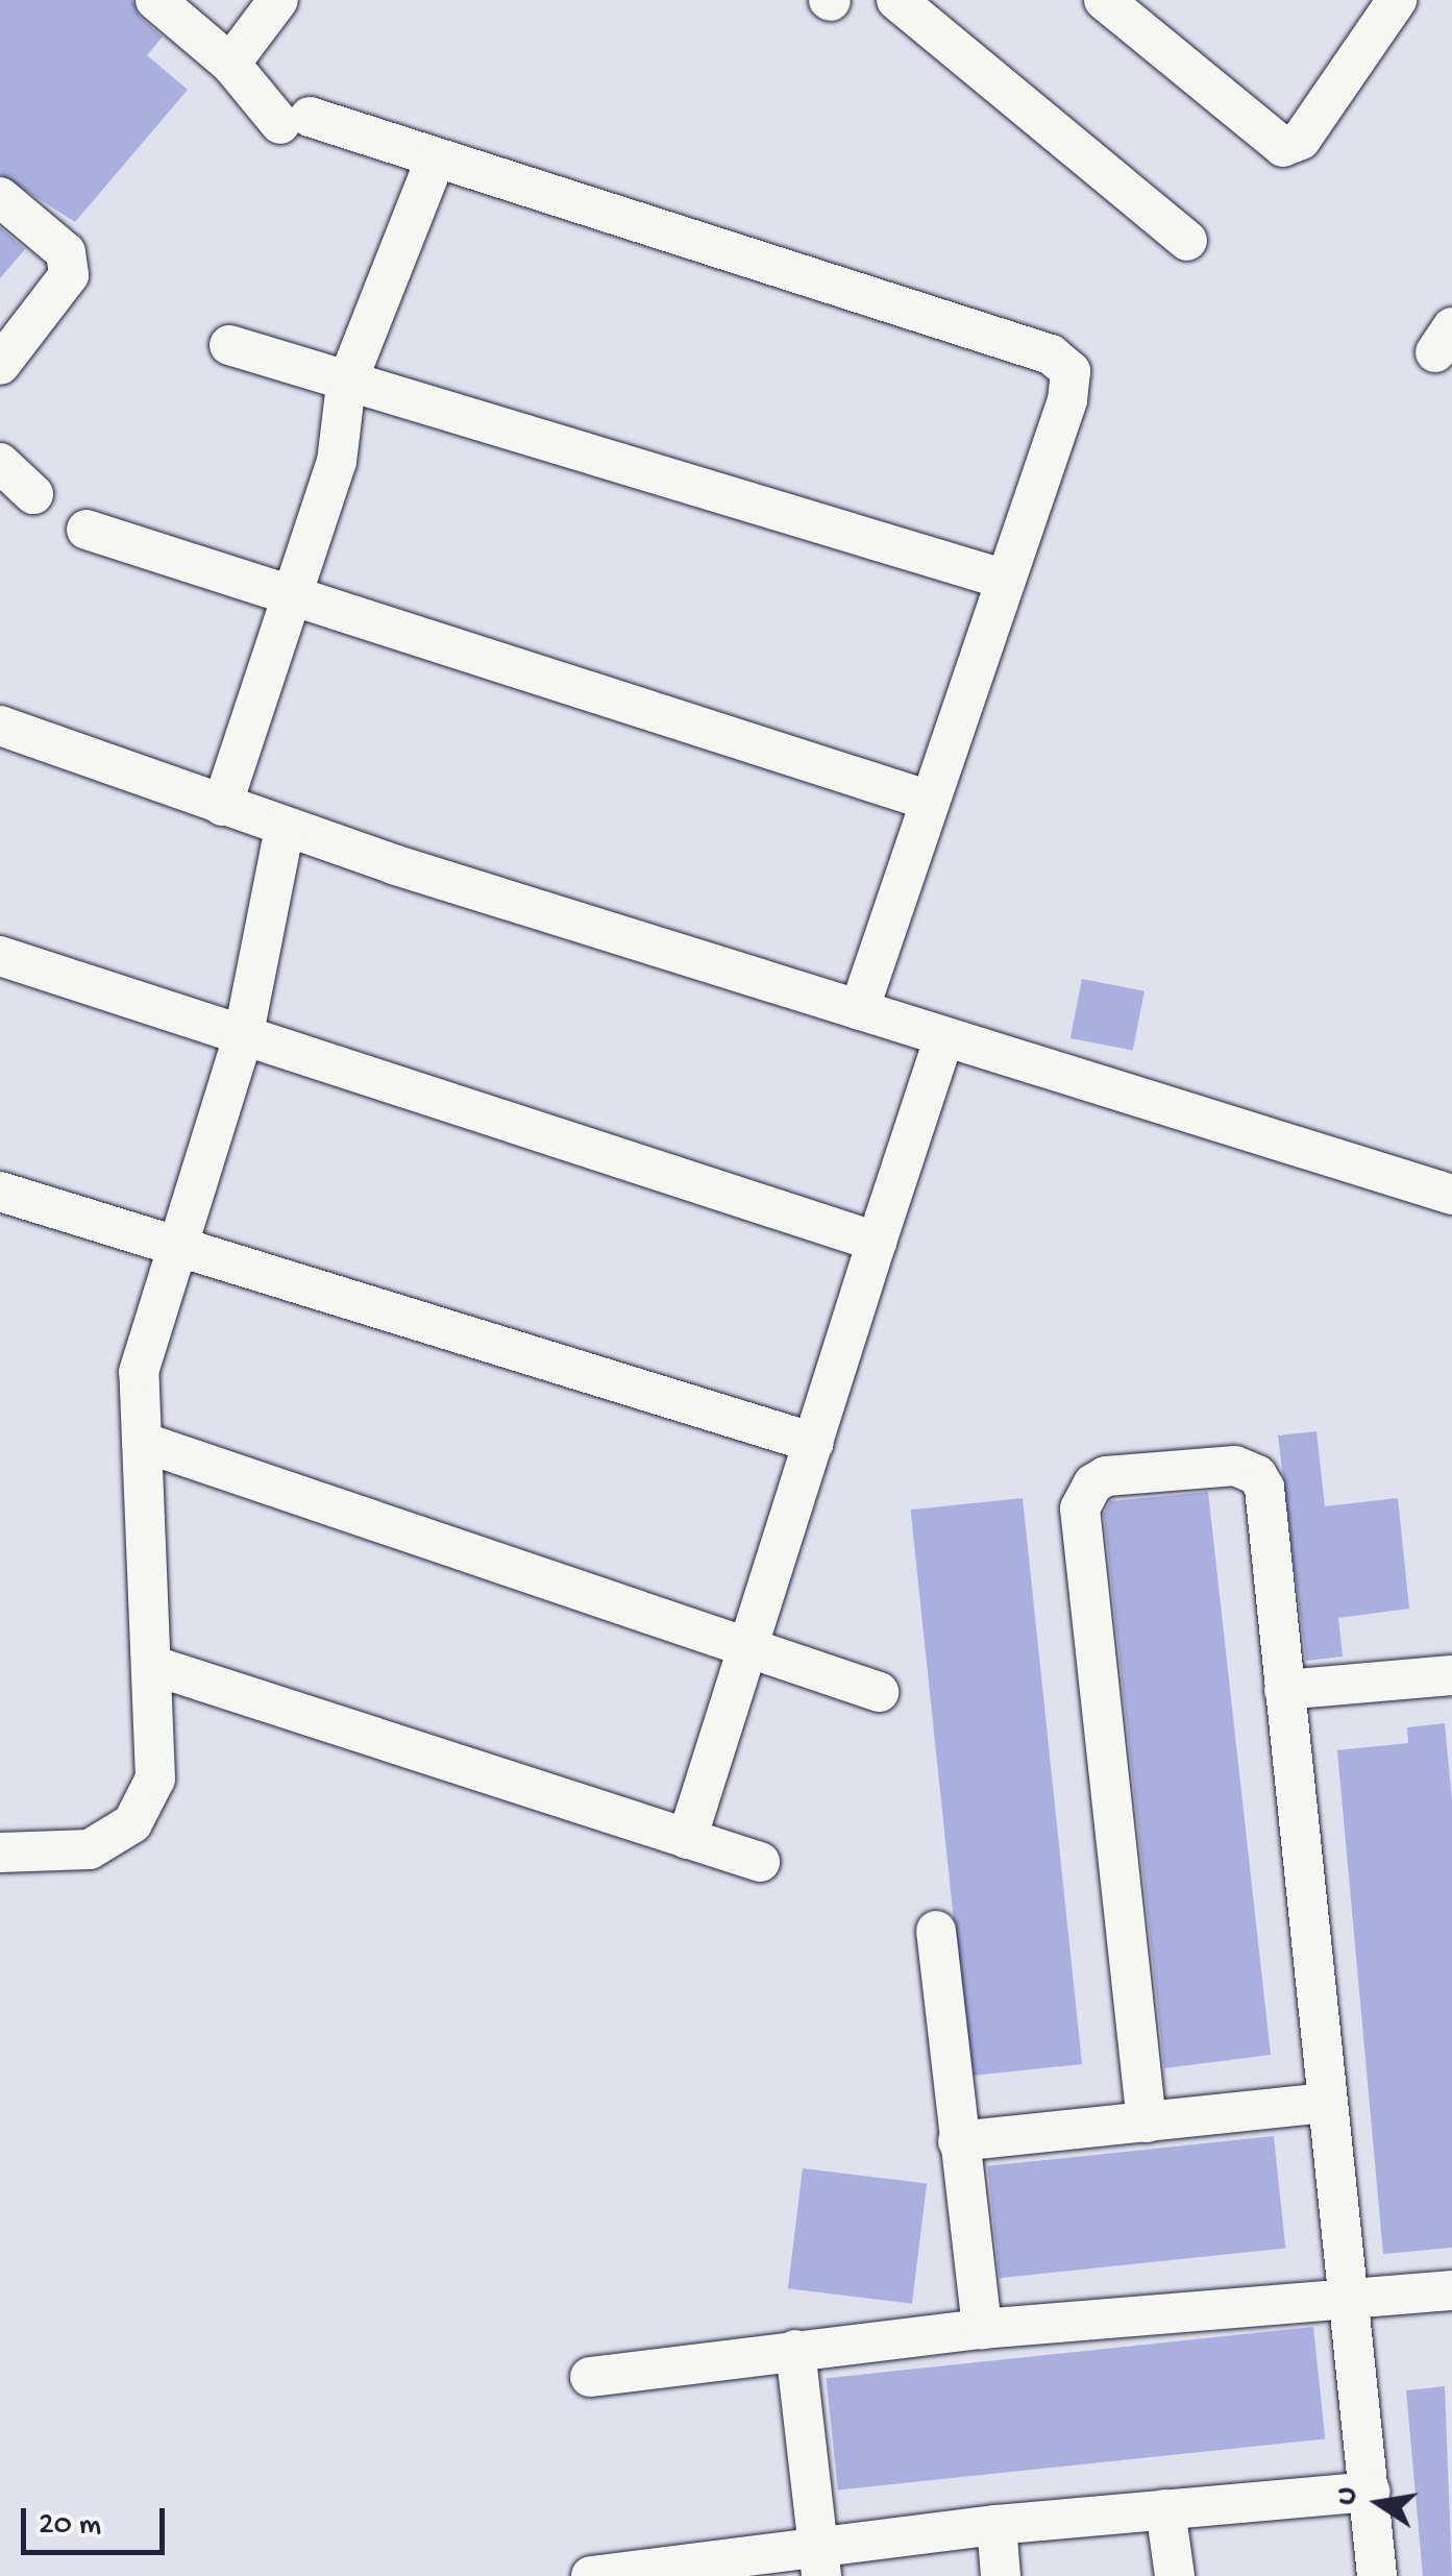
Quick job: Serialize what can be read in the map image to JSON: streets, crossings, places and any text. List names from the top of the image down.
{
  "scale_bar": "20 m",
  "north": "left"
}
